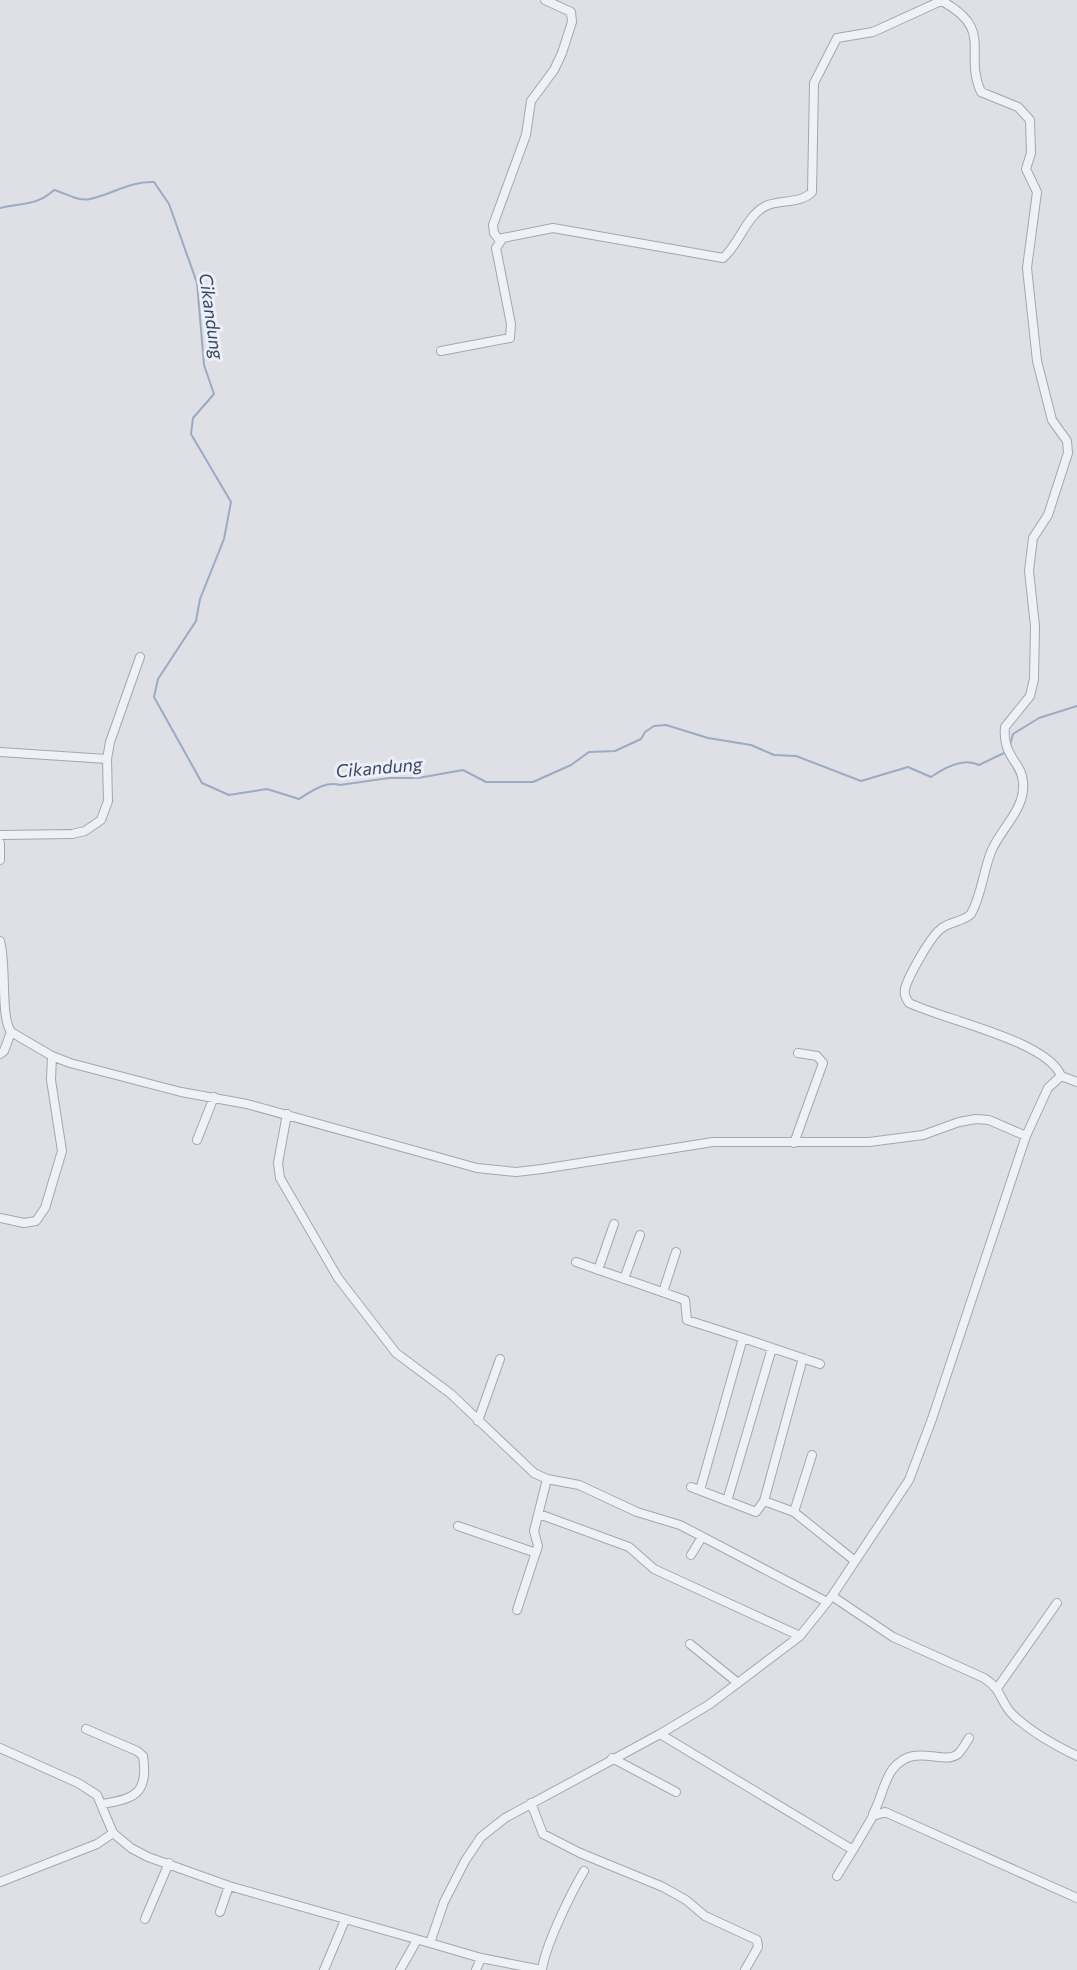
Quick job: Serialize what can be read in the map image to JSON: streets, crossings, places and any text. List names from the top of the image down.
{
  "water": ["Cikandung"]
}
